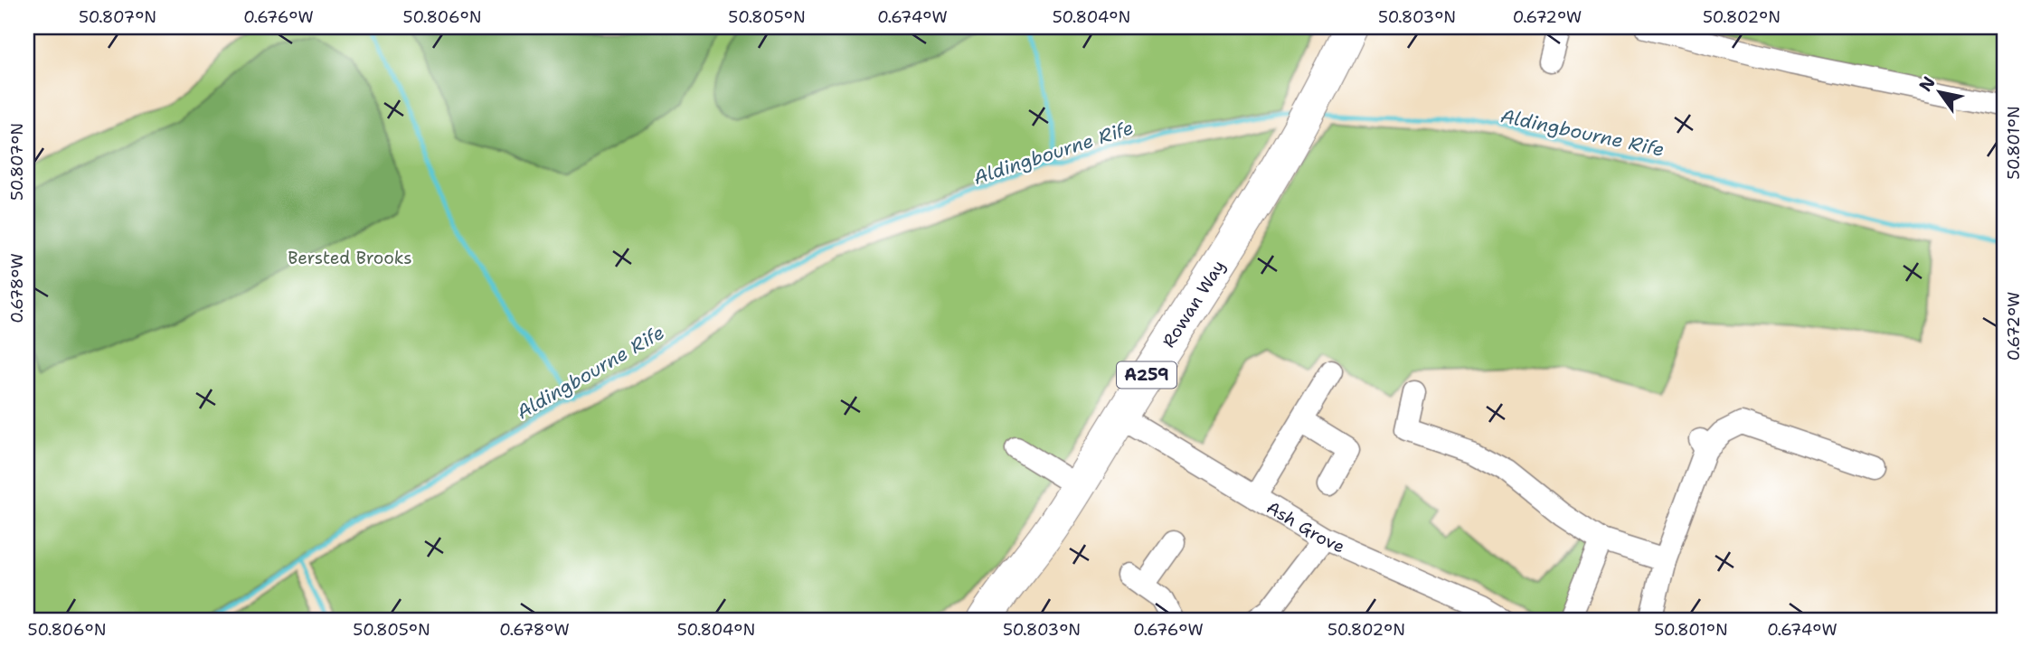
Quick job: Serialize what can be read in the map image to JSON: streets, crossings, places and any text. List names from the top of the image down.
{
  "streets": {
    "highway": ["Rowan Way", "A259"],
    "street": ["Ash Grove"]
  },
  "crossings": [
    ["Rowan Way", "Ash Grove"]
  ],
  "water": ["Aldingbourne Rife"],
  "parks": ["Bersted Brooks"],
  "north": "top left",
  "coordinates": [
    "50.807°N",
    "0.676°W",
    "50.806°N",
    "50.805°N",
    "0.674°W",
    "50.804°N",
    "50.803°N",
    "0.672°W",
    "50.802°N",
    "50.801°N",
    "0.678°W"
  ]
}
